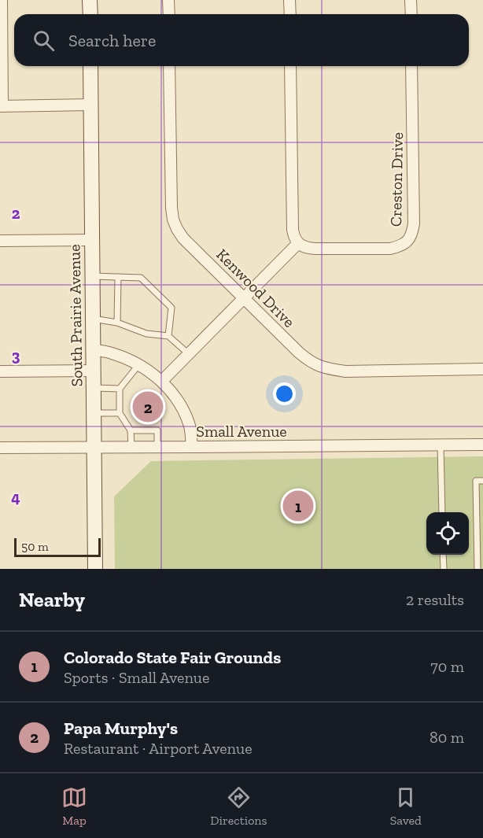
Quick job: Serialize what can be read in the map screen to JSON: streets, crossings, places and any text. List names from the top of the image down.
{
  "streets": {
    "main road": ["South Prairie Avenue"],
    "street": ["Creston Drive", "Kenwood Drive", "Small Avenue"]
  },
  "crossings": [
    ["South Prairie Avenue", "Small Avenue"]
  ],
  "scale_bar": "50 m",
  "page": {
    "search": "Search here",
    "pins": ["2", "1"],
    "scale": "50 m",
    "heading": ["Nearby", "2 results"],
    "list": [
      {
        "mark": "1",
        "name": "Colorado State Fair Grounds",
        "note": "Sports · Small Avenue",
        "value": "70 m"
      },
      {
        "mark": "2",
        "name": "Papa Murphy's",
        "note": "Restaurant · Airport Avenue",
        "value": "80 m"
      }
    ],
    "nav": ["Map", "Directions", "Saved"]
  },
  "grid": {
    "rows": ["2", "3", "4"]
  }
}
